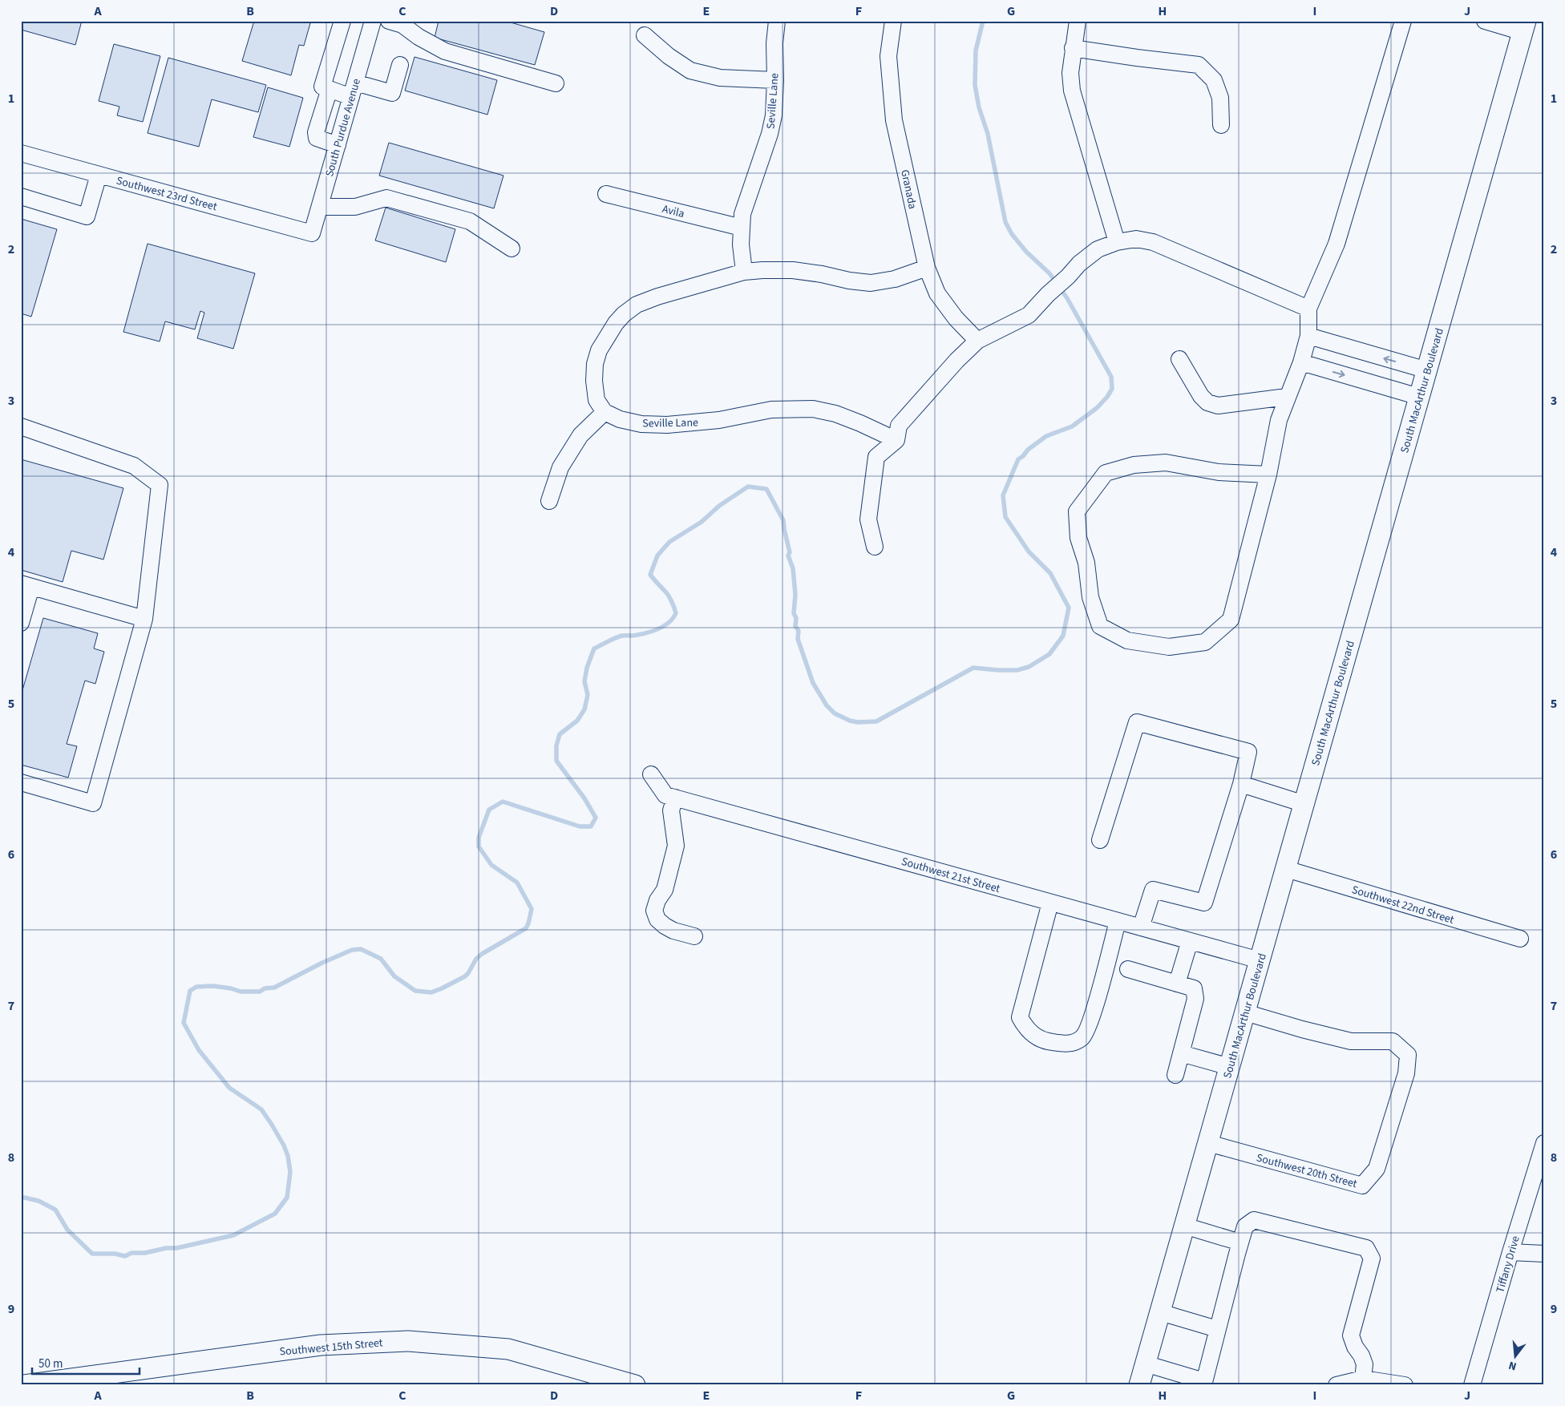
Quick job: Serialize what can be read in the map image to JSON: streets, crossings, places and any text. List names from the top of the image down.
{
  "streets": {
    "main road": ["South MacArthur Boulevard", "Southwest 15th Street"],
    "street": [
      "Seville Lane",
      "South Purdue Avenue",
      "Granada",
      "Southwest 23rd Street",
      "Avila",
      "Southwest 21st Street",
      "Southwest 22nd Street",
      "Southwest 20th Street",
      "Tiffany Drive"
    ]
  },
  "crossings": [
    ["Seville Lane", "Avila"],
    ["South Purdue Avenue", "Southwest 23rd Street"],
    ["South MacArthur Boulevard", "Southwest 21st Street"],
    ["South MacArthur Boulevard", "Southwest 22nd Street"],
    ["South MacArthur Boulevard", "Southwest 20th Street"]
  ],
  "scale_bar": "50 m",
  "north": "bottom",
  "grid": {
    "columns": [
      "A",
      "B",
      "C",
      "D",
      "E",
      "F",
      "G",
      "H",
      "I",
      "J"
    ],
    "rows": [
      "1",
      "2",
      "3",
      "4",
      "5",
      "6",
      "7",
      "8",
      "9"
    ]
  }
}
